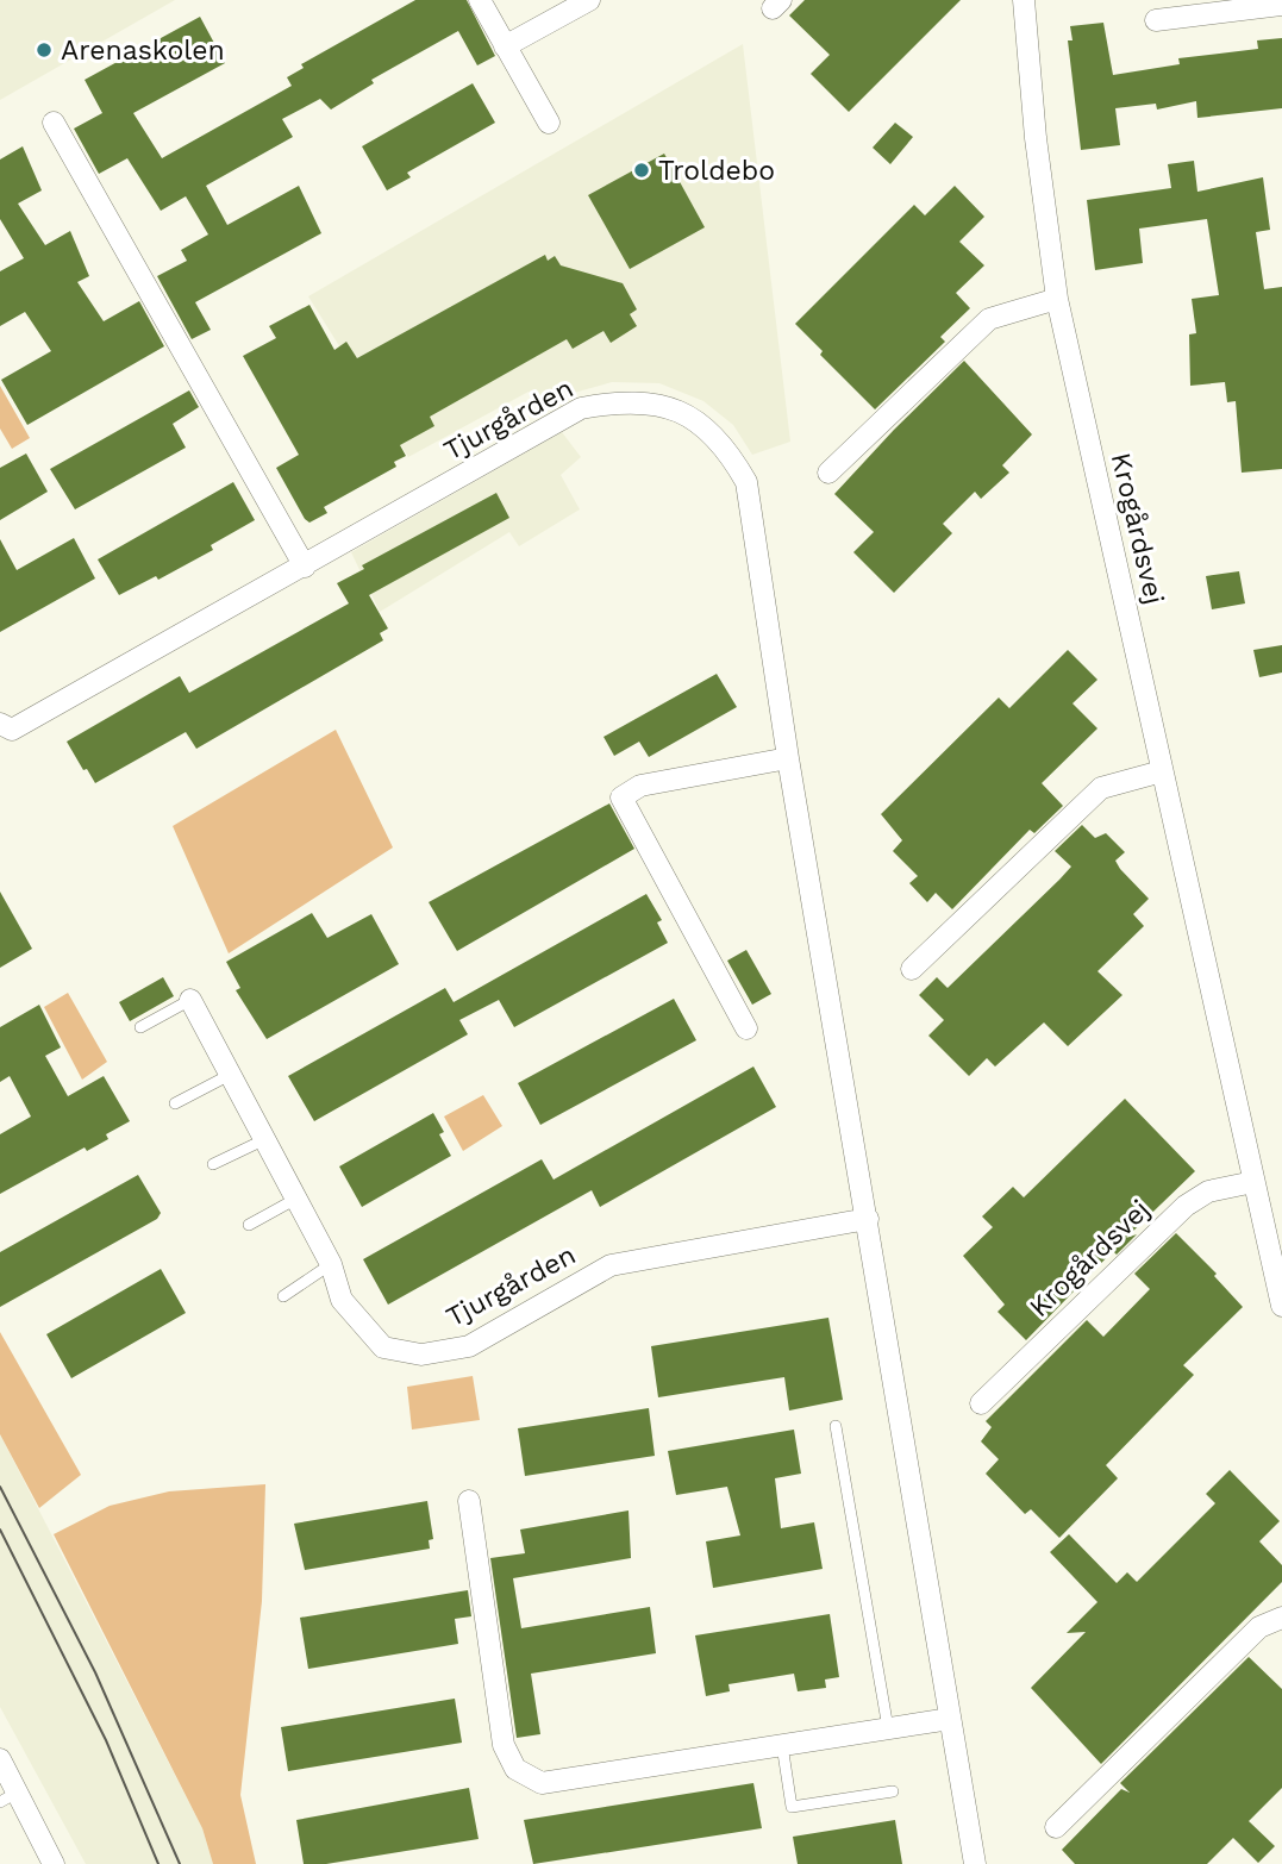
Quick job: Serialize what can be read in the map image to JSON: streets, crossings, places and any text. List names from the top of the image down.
{
  "streets": {
    "street": ["Tjurgården", "Krogårdsvej"]
  },
  "places": ["Arenaskolen", "Troldebo"]
}
